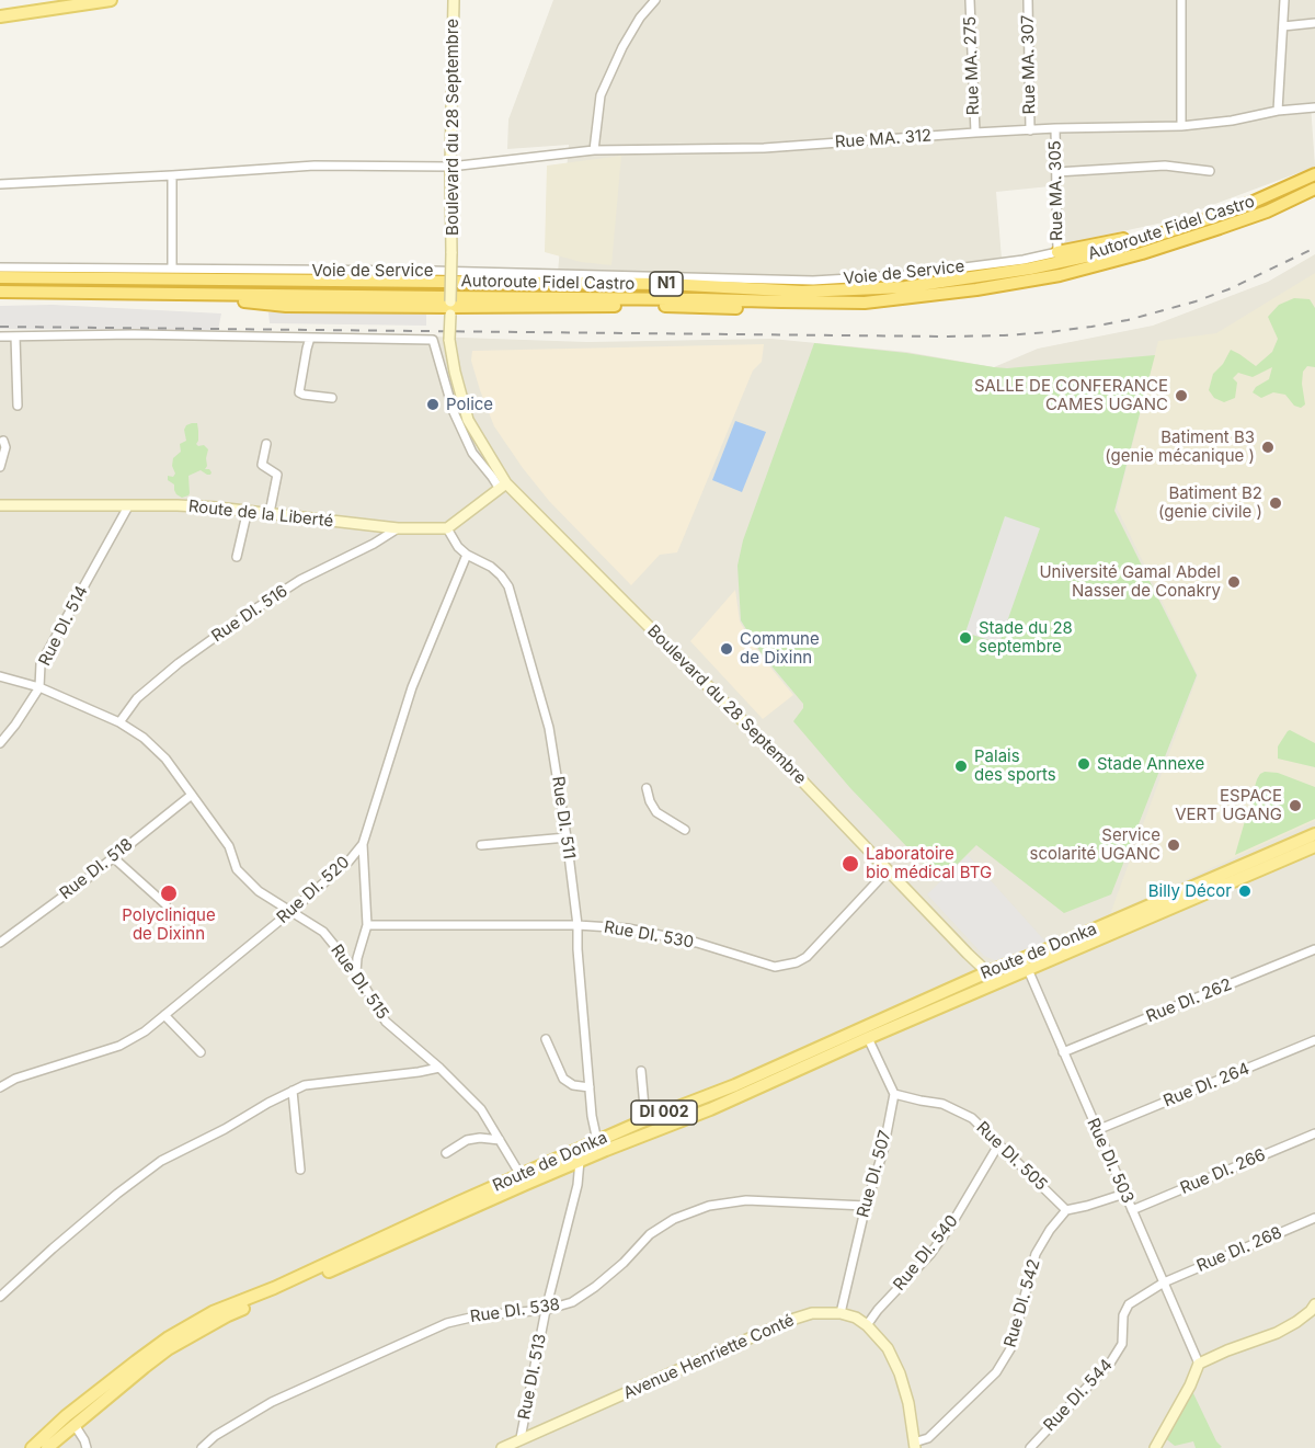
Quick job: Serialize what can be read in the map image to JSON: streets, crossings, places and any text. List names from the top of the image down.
{
  "streets": {
    "highway": ["Autoroute Fidel Castro", "N1"],
    "main road": [
      "Boulevard du 28 Septembre",
      "Route de la Liberté",
      "Route de Donka",
      "DI 002",
      "Avenue Henriette Conté"
    ],
    "street": [
      "Rue MA. 307",
      "Rue MA. 275",
      "Rue MA. 312",
      "Rue MA. 305",
      "Voie de Service",
      "Rue DI. 516",
      "Rue DI. 514",
      "Rue DI. 511",
      "Rue DI. 518",
      "Rue DI. 520",
      "Rue DI. 530",
      "Rue DI. 515",
      "Rue DI. 262",
      "Rue DI. 264",
      "Rue DI. 505",
      "Rue DI. 503",
      "Rue DI. 266",
      "Rue DI. 507",
      "Rue DI. 268",
      "Rue DI. 540",
      "Rue DI. 542",
      "Rue DI. 538",
      "Rue DI. 513",
      "Rue DI. 544"
    ]
  },
  "crossings": [
    ["Rue MA. 307", "Rue MA. 312"],
    ["Rue MA. 275", "Rue MA. 312"],
    ["Boulevard du 28 Septembre", "Rue MA. 312"],
    ["Boulevard du 28 Septembre", "Rue DI. 530"],
    ["Boulevard du 28 Septembre", "Route de Donka"],
    ["Rue MA. 312", "Rue MA. 305"],
    ["Rue MA. 305", "Voie de Service"],
    ["Route de la Liberté", "Rue DI. 516"],
    ["Route de la Liberté", "Rue DI. 514"],
    ["Route de la Liberté", "Rue DI. 511"],
    ["Rue DI. 516", "Rue DI. 515"],
    ["Rue DI. 514", "Rue DI. 515"],
    ["Rue DI. 511", "Rue DI. 520"],
    ["Rue DI. 511", "Rue DI. 530"],
    ["Rue DI. 511", "Route de Donka"],
    ["Rue DI. 518", "Rue DI. 515"],
    ["Rue DI. 520", "Rue DI. 515"],
    ["Route de Donka", "Rue DI. 515"],
    ["Route de Donka", "Rue DI. 503"],
    ["Route de Donka", "Rue DI. 513"],
    ["Rue DI. 262", "Rue DI. 503"],
    ["Rue DI. 264", "Rue DI. 503"],
    ["Rue DI. 505", "Rue DI. 507"],
    ["Rue DI. 505", "Rue DI. 540"],
    ["Rue DI. 505", "Rue DI. 542"],
    ["Rue DI. 503", "Rue DI. 266"],
    ["Rue DI. 503", "Rue DI. 268"],
    ["Rue DI. 503", "Rue DI. 544"],
    ["Rue DI. 507", "Rue DI. 538"],
    ["Rue DI. 507", "Avenue Henriette Conté"],
    ["Rue DI. 268", "Rue DI. 544"],
    ["Rue DI. 540", "Avenue Henriette Conté"],
    ["Rue DI. 542", "Avenue Henriette Conté"],
    ["Rue DI. 538", "Rue DI. 513"],
    ["Avenue Henriette Conté", "Rue DI. 513"]
  ],
  "places": [
    "SALLE DE CONFERANCE CAMES UGANC",
    "Police",
    "Batiment B3 (genie mécanique )",
    "Batiment B2 (genie civile )",
    "Université Gamal Abdel Nasser de Conakry",
    "Stade du 28 septembre",
    "Commune de Dixinn",
    "Stade Annexe",
    "Palais des sports",
    "ESPACE VERT UGANG",
    "Service scolarité UGANC",
    "Laboratoire bio médical BTG",
    "Billy Décor",
    "Polyclinique de Dixinn"
  ]
}
